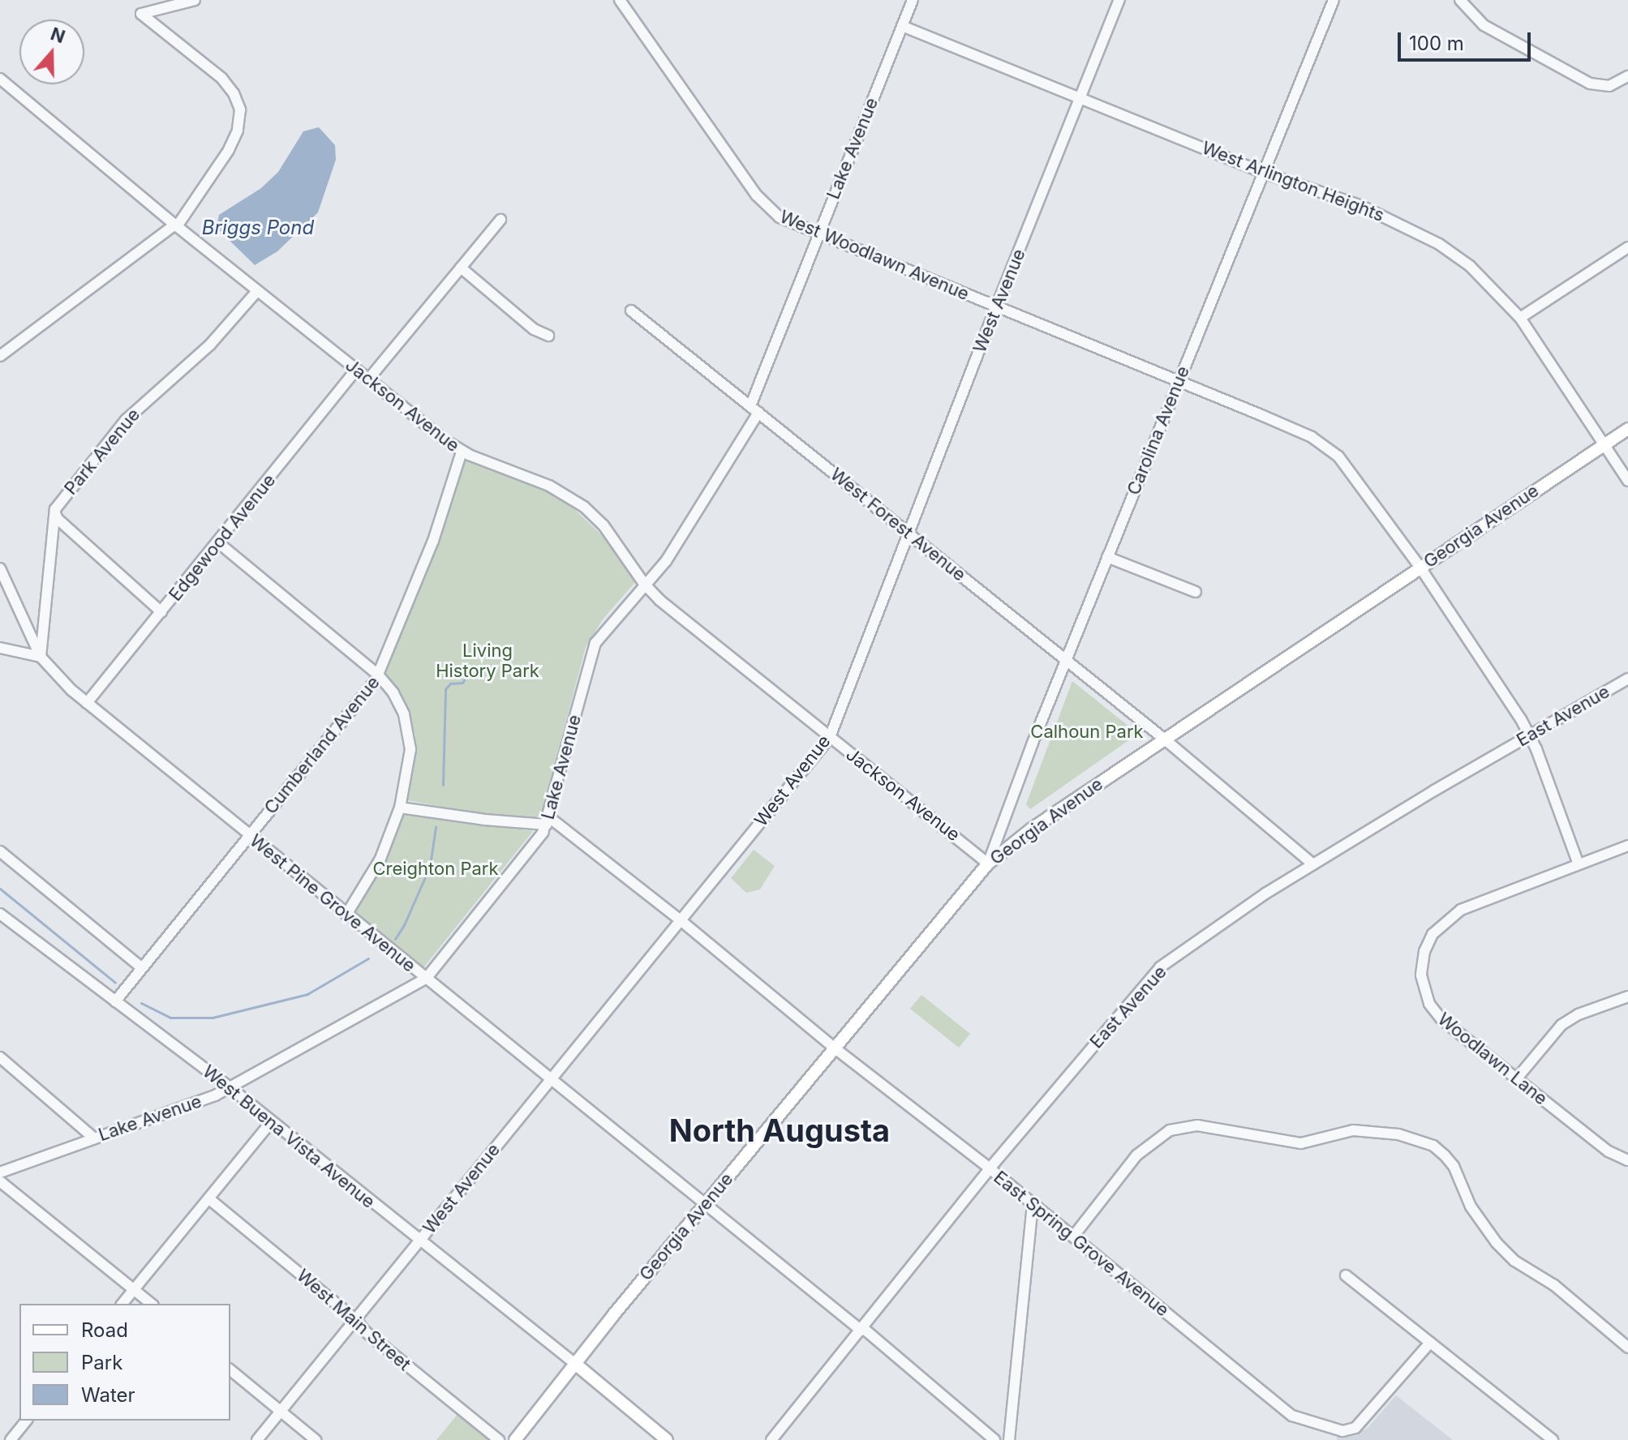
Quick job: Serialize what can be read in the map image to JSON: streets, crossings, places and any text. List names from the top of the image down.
{
  "streets": {
    "main road": ["Georgia Avenue"],
    "street": [
      "Lake Avenue",
      "West Arlington Heights",
      "West Woodlawn Avenue",
      "West Avenue",
      "Jackson Avenue",
      "Carolina Avenue",
      "Park Avenue",
      "West Forest Avenue",
      "Edgewood Avenue",
      "East Avenue",
      "Cumberland Avenue",
      "West Pine Grove Avenue",
      "Woodlawn Lane",
      "West Buena Vista Avenue",
      "East Spring Grove Avenue",
      "West Main Street"
    ]
  },
  "crossings": [
    ["Lake Avenue", "West Arlington Heights"],
    ["Lake Avenue", "West Woodlawn Avenue"],
    ["Lake Avenue", "Jackson Avenue"],
    ["Lake Avenue", "West Forest Avenue"],
    ["Lake Avenue", "West Pine Grove Avenue"],
    ["Lake Avenue", "West Buena Vista Avenue"],
    ["Lake Avenue", "East Spring Grove Avenue"],
    ["West Arlington Heights", "West Avenue"],
    ["West Arlington Heights", "Carolina Avenue"],
    ["West Arlington Heights", "Georgia Avenue"],
    ["West Woodlawn Avenue", "West Avenue"],
    ["West Woodlawn Avenue", "Carolina Avenue"],
    ["West Woodlawn Avenue", "Georgia Avenue"],
    ["West Woodlawn Avenue", "East Avenue"],
    ["West Woodlawn Avenue", "Woodlawn Lane"],
    ["West Avenue", "Jackson Avenue"],
    ["West Avenue", "West Forest Avenue"],
    ["West Avenue", "West Pine Grove Avenue"],
    ["West Avenue", "West Buena Vista Avenue"],
    ["West Avenue", "East Spring Grove Avenue"],
    ["West Avenue", "West Main Street"],
    ["Jackson Avenue", "Carolina Avenue"],
    ["Jackson Avenue", "Park Avenue"],
    ["Jackson Avenue", "Georgia Avenue"],
    ["Jackson Avenue", "Edgewood Avenue"],
    ["Jackson Avenue", "Cumberland Avenue"],
    ["Carolina Avenue", "West Forest Avenue"],
    ["Carolina Avenue", "Georgia Avenue"],
    ["Park Avenue", "West Pine Grove Avenue"],
    ["West Forest Avenue", "Georgia Avenue"],
    ["West Forest Avenue", "East Avenue"],
    ["Georgia Avenue", "West Pine Grove Avenue"],
    ["Georgia Avenue", "West Buena Vista Avenue"],
    ["Georgia Avenue", "East Spring Grove Avenue"],
    ["Edgewood Avenue", "West Pine Grove Avenue"],
    ["East Avenue", "West Pine Grove Avenue"],
    ["East Avenue", "East Spring Grove Avenue"],
    ["Cumberland Avenue", "West Pine Grove Avenue"],
    ["Cumberland Avenue", "West Buena Vista Avenue"]
  ],
  "districts": ["North Augusta"],
  "water": ["Briggs Pond"],
  "parks": ["Living History Park", "Calhoun Park", "Creighton Park"],
  "legend": ["Road", "Park", "Water"],
  "scale_bar": "100 m",
  "north": "top"
}
